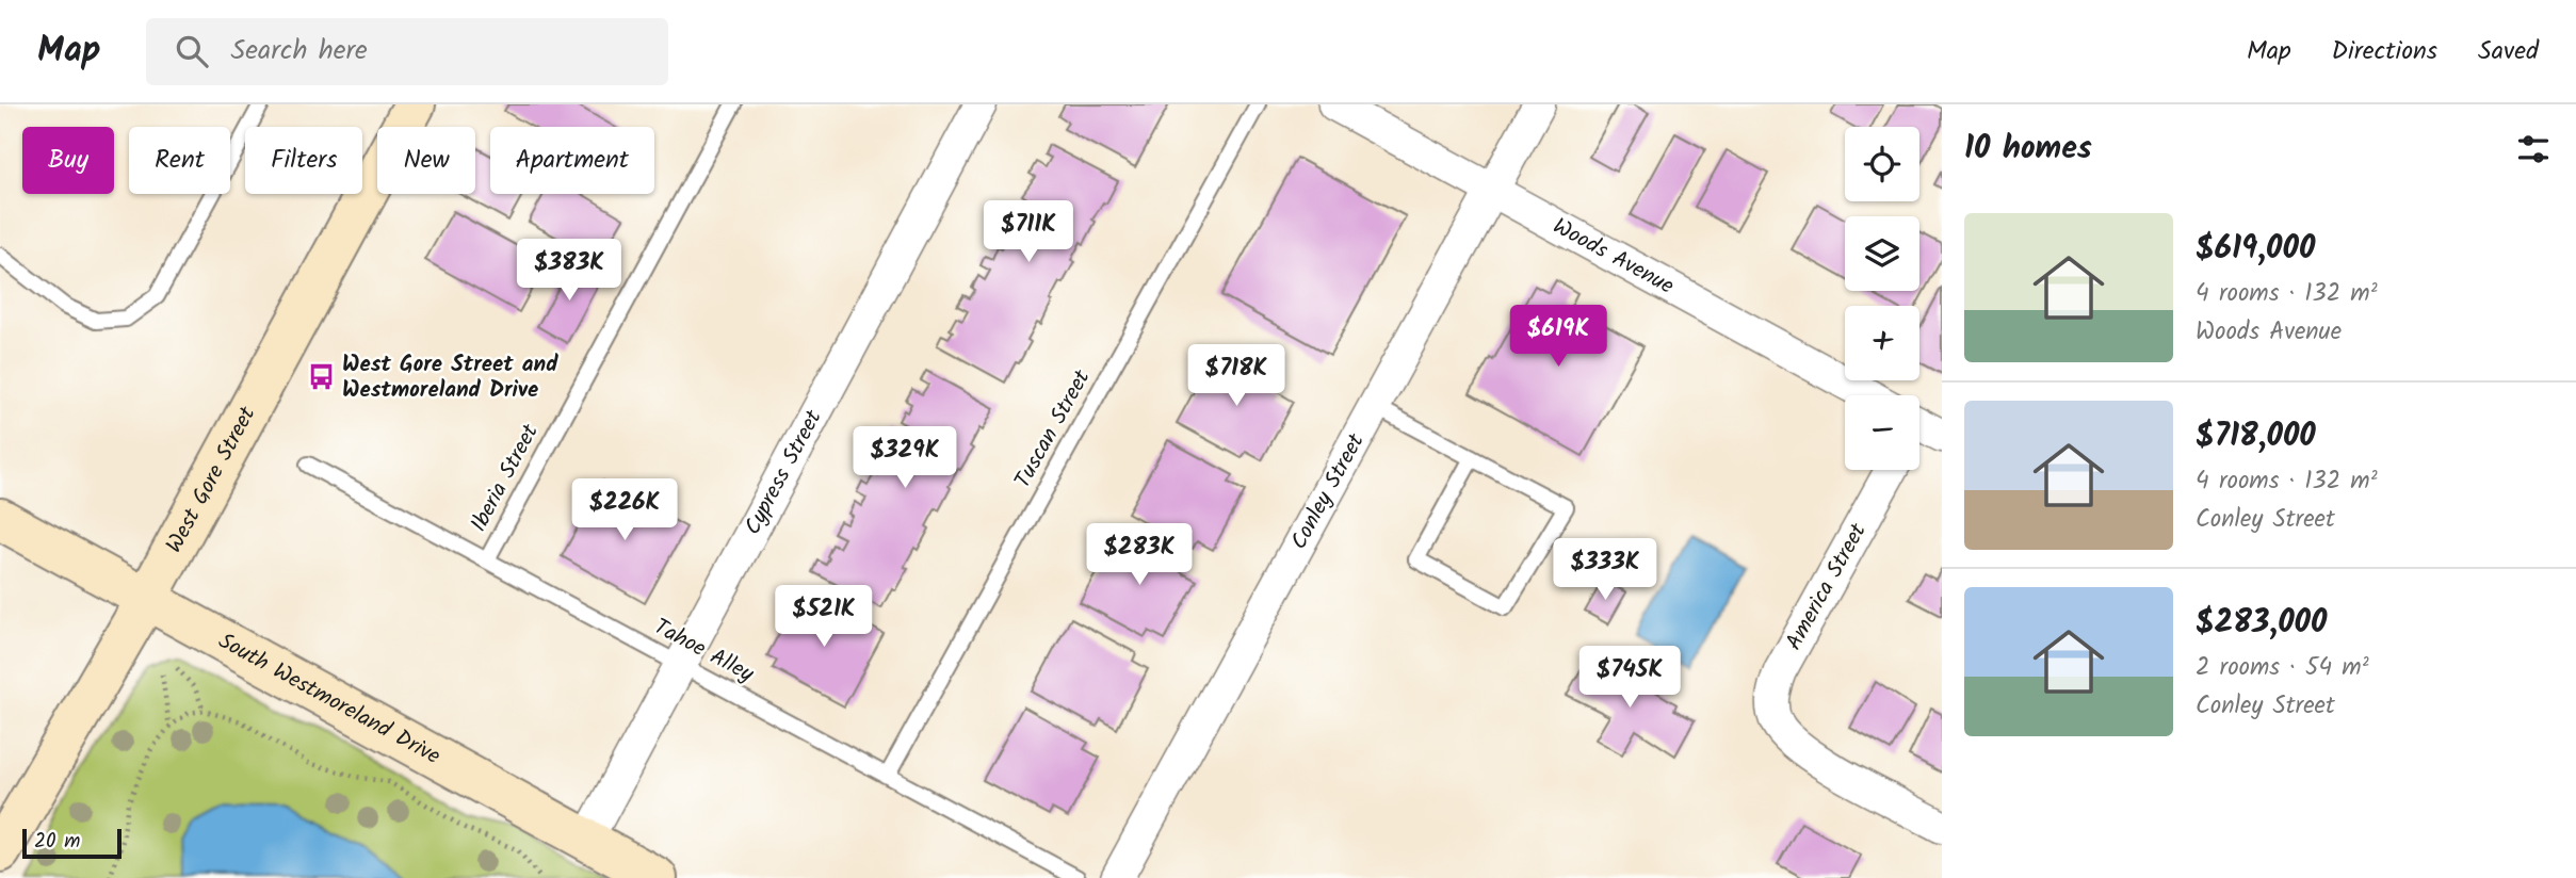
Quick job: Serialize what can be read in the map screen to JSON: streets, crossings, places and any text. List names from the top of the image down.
{
  "streets": {
    "main road": ["West Gore Street", "South Westmoreland Drive"],
    "street": [
      "Woods Avenue",
      "Cypress Street",
      "Conley Street",
      "America Street"
    ],
    "lane": ["Tuscan Street", "Iberia Street", "Tahoe Alley"]
  },
  "crossings": [
    ["Woods Avenue", "Conley Street"],
    ["Tuscan Street", "Tahoe Alley"],
    ["Cypress Street", "Tahoe Alley"],
    ["Cypress Street", "South Westmoreland Drive"],
    ["Iberia Street", "Tahoe Alley"],
    ["West Gore Street", "South Westmoreland Drive"]
  ],
  "places": {
    "bus stop": ["West Gore Street and Westmoreland Drive"]
  },
  "scale_bar": "20 m",
  "page": {
    "header": "Map",
    "search": "Search here",
    "nav": ["Map", "Directions", "Saved"],
    "heading": "10 homes",
    "map_buttons": ["+", "−"],
    "chip": [
      "Buy",
      "Rent",
      "Filters",
      "New",
      "Apartment"
    ],
    "list": [
      {
        "name": "$619,000",
        "note": "4 rooms · 132 m² · Woods Avenue"
      },
      {
        "name": "$718,000",
        "note": "4 rooms · 132 m² · Conley Street"
      },
      {
        "name": "$283,000",
        "note": "2 rooms · 54 m² · Conley Street"
      }
    ],
    "price": [
      "$711K",
      "$383K",
      "$619K",
      "$718K",
      "$329K",
      "$226K",
      "$283K",
      "$333K",
      "$521K",
      "$745K"
    ],
    "scale": "20 m"
  }
}
